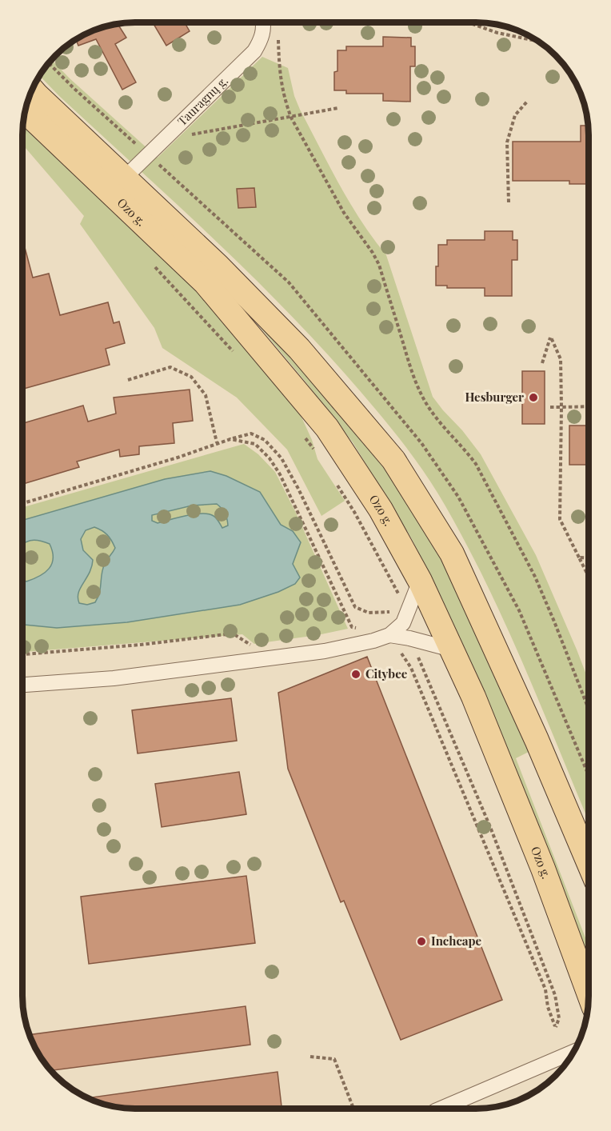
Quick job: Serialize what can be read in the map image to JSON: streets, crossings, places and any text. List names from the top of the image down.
{
  "streets": {
    "main road": ["Ozo g."],
    "street": ["Tauragnų g."]
  },
  "crossings": [
    ["Tauragnų g.", "Ozo g."]
  ],
  "places": ["Hesburger", "Citybee", "Inchcape"]
}
